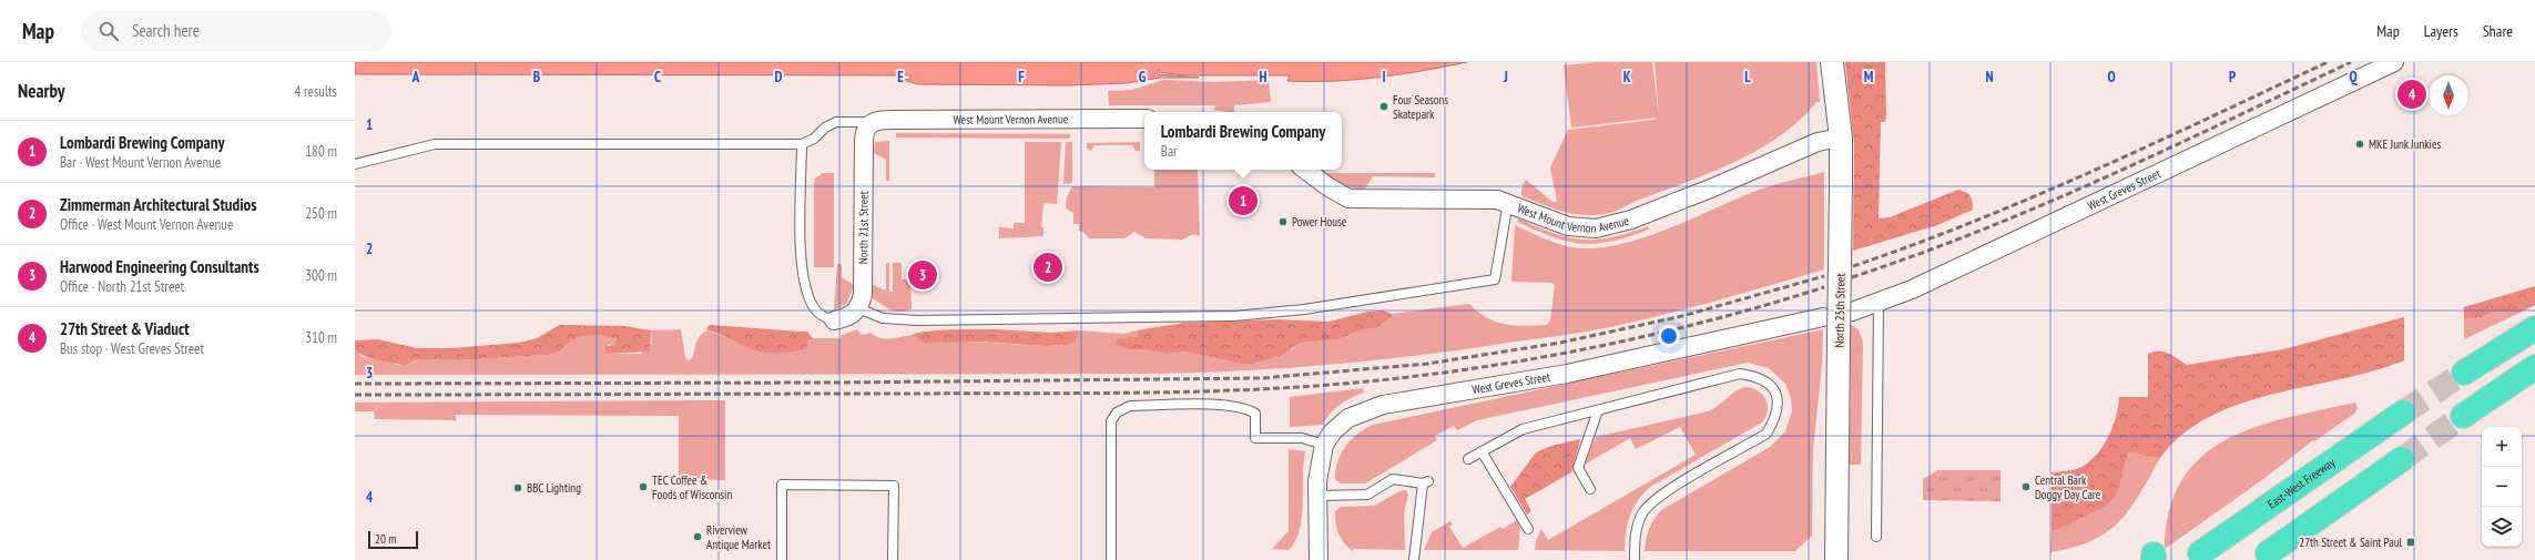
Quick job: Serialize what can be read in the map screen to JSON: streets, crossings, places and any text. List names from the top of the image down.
{
  "streets": {
    "highway": ["East-West Freeway"],
    "street": [
      "West Mount Vernon Avenue",
      "West Greves Street",
      "North 21st Street",
      "North 25th Street"
    ]
  },
  "crossings": [
    ["West Mount Vernon Avenue", "North 21st Street"],
    ["West Mount Vernon Avenue", "North 25th Street"]
  ],
  "places": {
    "other": [
      "Four Seasons Skatepark",
      "MKE Junk Junkies",
      "Power House",
      "TEC Coffee & Foods of Wisconsin",
      "Central Bark Doggy Day Care",
      "BBC Lighting",
      "Riverview Antique Market"
    ],
    "transit": ["27th Street & Saint Paul"]
  },
  "scale_bar": "20 m",
  "north": "bottom",
  "page": {
    "header": "Map",
    "search": "Search here",
    "nav": ["Map", "Layers", "Share"],
    "heading": ["Nearby", "4 results"],
    "pins": [
      "4",
      "1",
      "2",
      "3"
    ],
    "popup": ["Lombardi Brewing Company", "Bar"],
    "list": [
      {
        "mark": "1",
        "name": "Lombardi Brewing Company",
        "note": "Bar · West Mount Vernon Avenue",
        "value": "180 m"
      },
      {
        "mark": "2",
        "name": "Zimmerman Architectural Studios",
        "note": "Office · West Mount Vernon Avenue",
        "value": "250 m"
      },
      {
        "mark": "3",
        "name": "Harwood Engineering Consultants",
        "note": "Office · North 21st Street",
        "value": "300 m"
      },
      {
        "mark": "4",
        "name": "27th Street & Viaduct",
        "note": "Bus stop · West Greves Street",
        "value": "310 m"
      }
    ],
    "map_buttons": ["+", "−"],
    "scale": "20 m"
  },
  "grid": {
    "columns": [
      "A",
      "B",
      "C",
      "D",
      "E",
      "F",
      "G",
      "H",
      "I",
      "J",
      "K",
      "L",
      "M",
      "N",
      "O",
      "P",
      "Q"
    ],
    "rows": [
      "1",
      "2",
      "3",
      "4"
    ]
  }
}
